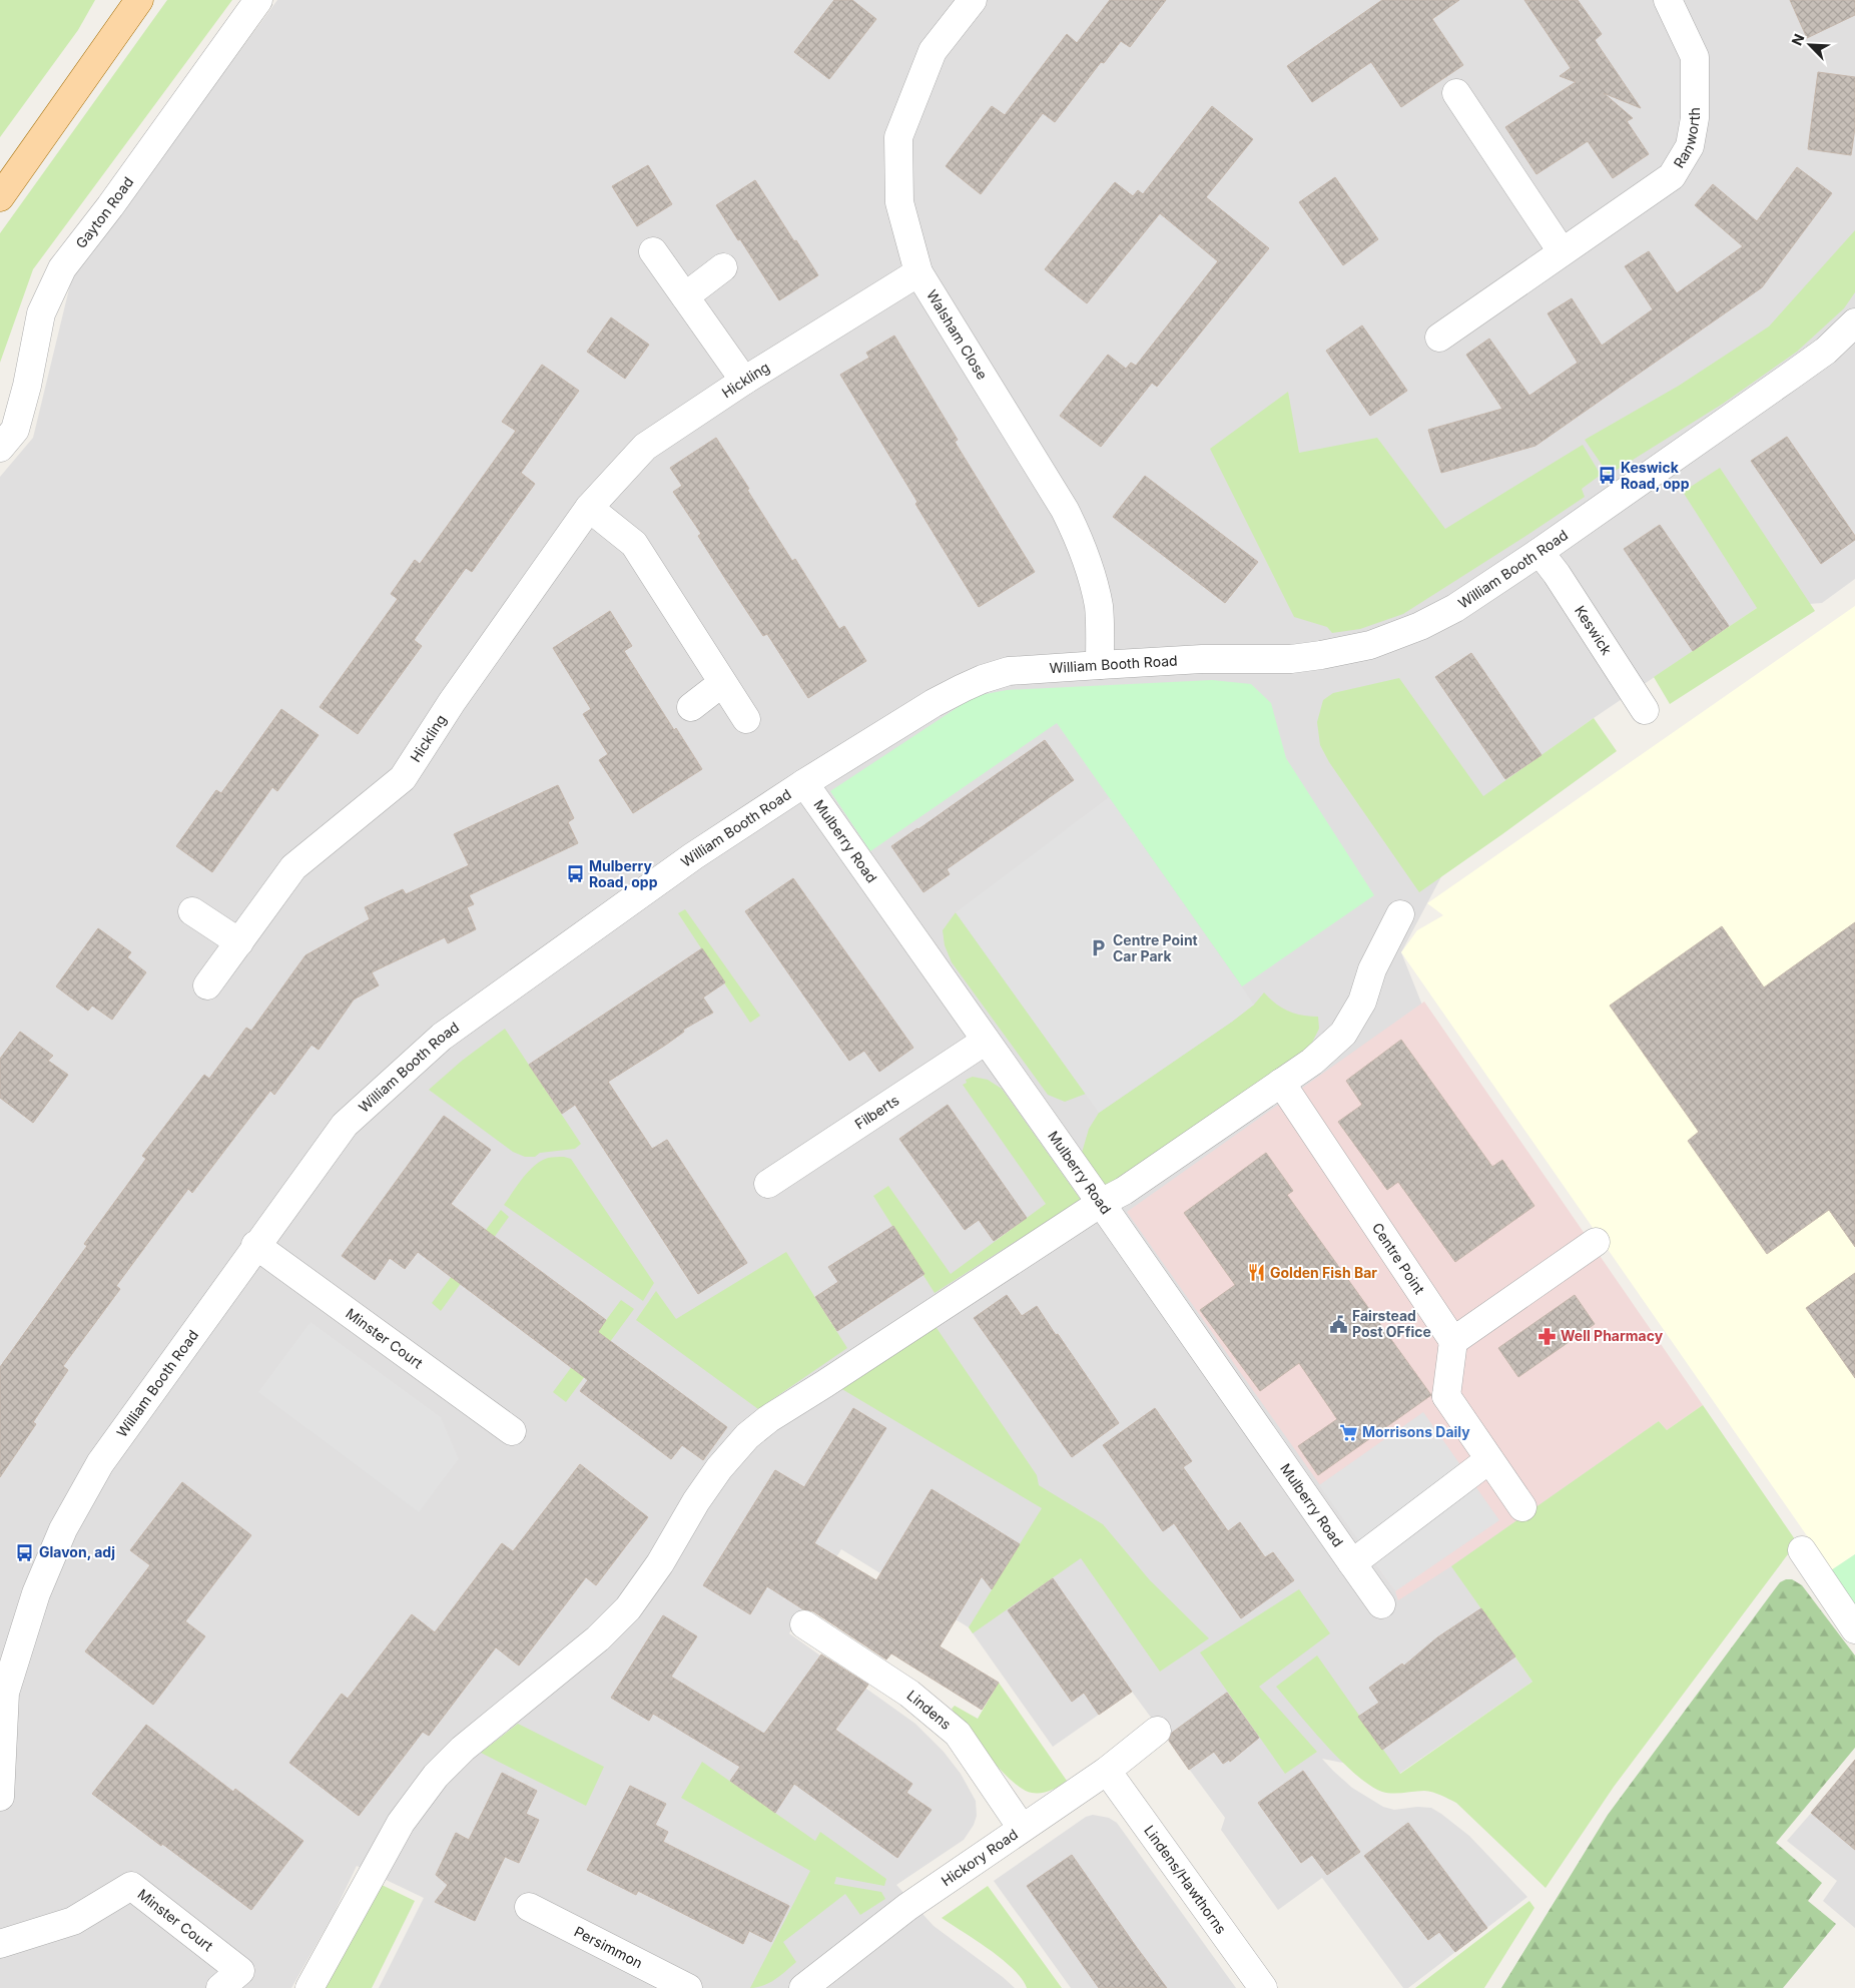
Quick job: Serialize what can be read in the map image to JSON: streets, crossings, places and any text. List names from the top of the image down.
{
  "streets": {
    "street": [
      "Ranworth",
      "Gayton Road",
      "Walsham Close",
      "Hickling",
      "William Booth Road",
      "Keswick",
      "Mulberry Road",
      "Filberts",
      "Centre Point",
      "Minster Court",
      "Lindens",
      "Hickory Road",
      "Lindens/Hawthorns",
      "Persimmon"
    ]
  },
  "crossings": [
    ["Walsham Close", "Hickling"],
    ["Walsham Close", "William Booth Road"],
    ["William Booth Road", "Keswick"],
    ["William Booth Road", "Mulberry Road"],
    ["William Booth Road", "Minster Court"],
    ["Mulberry Road", "Filberts"],
    ["Lindens", "Hickory Road"],
    ["Hickory Road", "Lindens/Hawthorns"]
  ],
  "places": {
    "bus stop": ["Keswick Road, opp", "Mulberry Road, opp", "Glavon, adj"],
    "parking": ["Centre Point Car Park"],
    "restaurant": ["Golden Fish Bar"],
    "public building": ["Fairstead Post OFfice"],
    "pharmacy": ["Well Pharmacy"],
    "supermarket": ["Morrisons Daily"]
  },
  "north": "top left"
}
